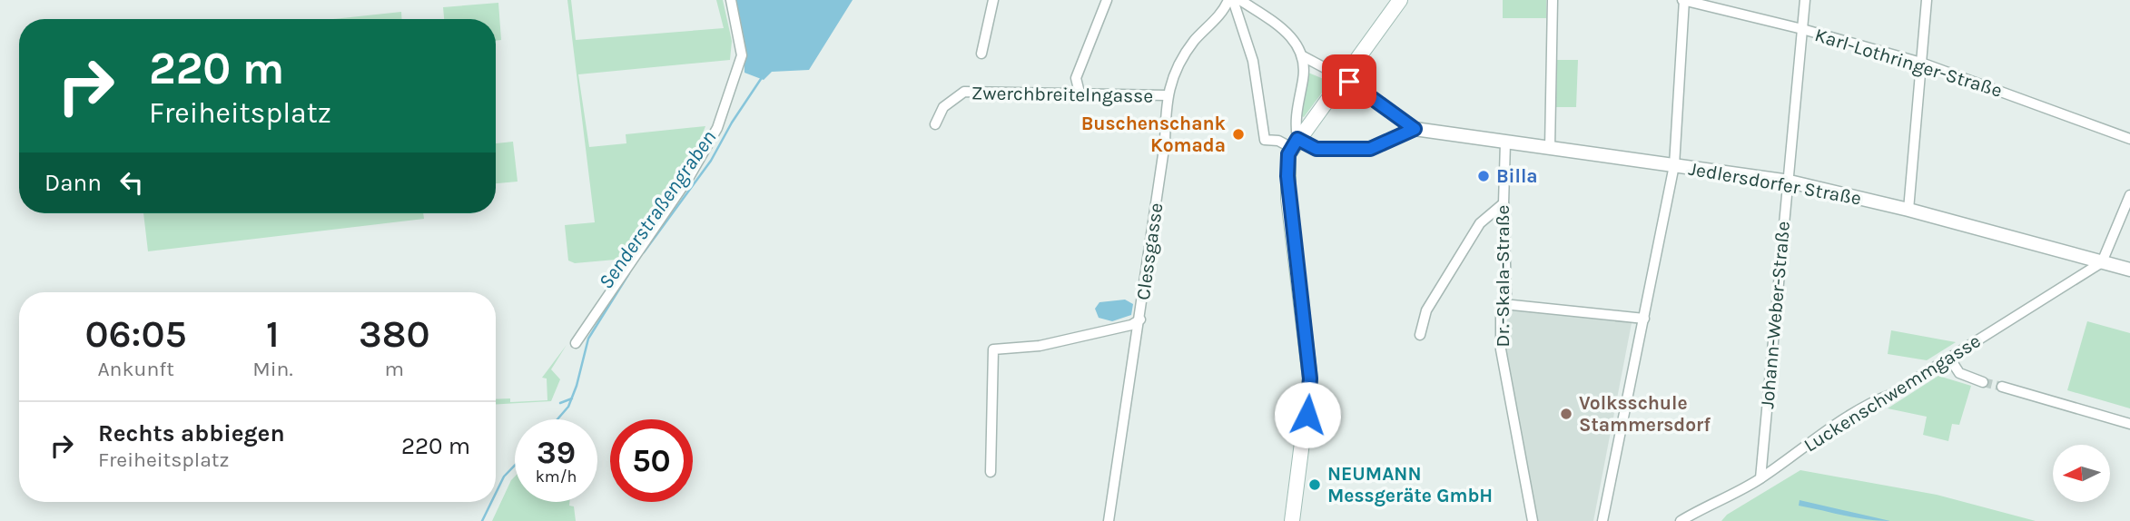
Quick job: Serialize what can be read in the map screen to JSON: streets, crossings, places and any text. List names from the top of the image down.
{
  "streets": {
    "street": [
      "Karl-Lothringer-Straße",
      "Zwerchbreitelngasse",
      "Jedlersdorfer Straße",
      "Clessgasse",
      "Dr.-Skala-Straße",
      "Johann-Weber-Straße",
      "Luckenschwemmgasse"
    ]
  },
  "crossings": [
    ["Karl-Lothringer-Straße", "Johann-Weber-Straße"],
    ["Zwerchbreitelngasse", "Clessgasse"],
    ["Jedlersdorfer Straße", "Dr.-Skala-Straße"],
    ["Jedlersdorfer Straße", "Johann-Weber-Straße"],
    ["Jedlersdorfer Straße", "Luckenschwemmgasse"],
    ["Johann-Weber-Straße", "Luckenschwemmgasse"]
  ],
  "water": ["Senderstraßengraben"],
  "places": [
    "Buschenschank Komada",
    "Billa",
    "Volksschule Stammersdorf",
    "NEUMANN Messgeräte GmbH"
  ],
  "north": "left",
  "page": {
    "turn": ["220 m", "Freiheitsplatz"],
    "then": "Dann",
    "eta": [
      "06:05",
      "Ankunft",
      "1",
      "Min.",
      "380",
      "m"
    ],
    "list": [
      {
        "name": "Rechts abbiegen",
        "note": "Freiheitsplatz",
        "value": "220 m"
      }
    ],
    "speed": "39 km/h",
    "limit": "50"
  }
}
